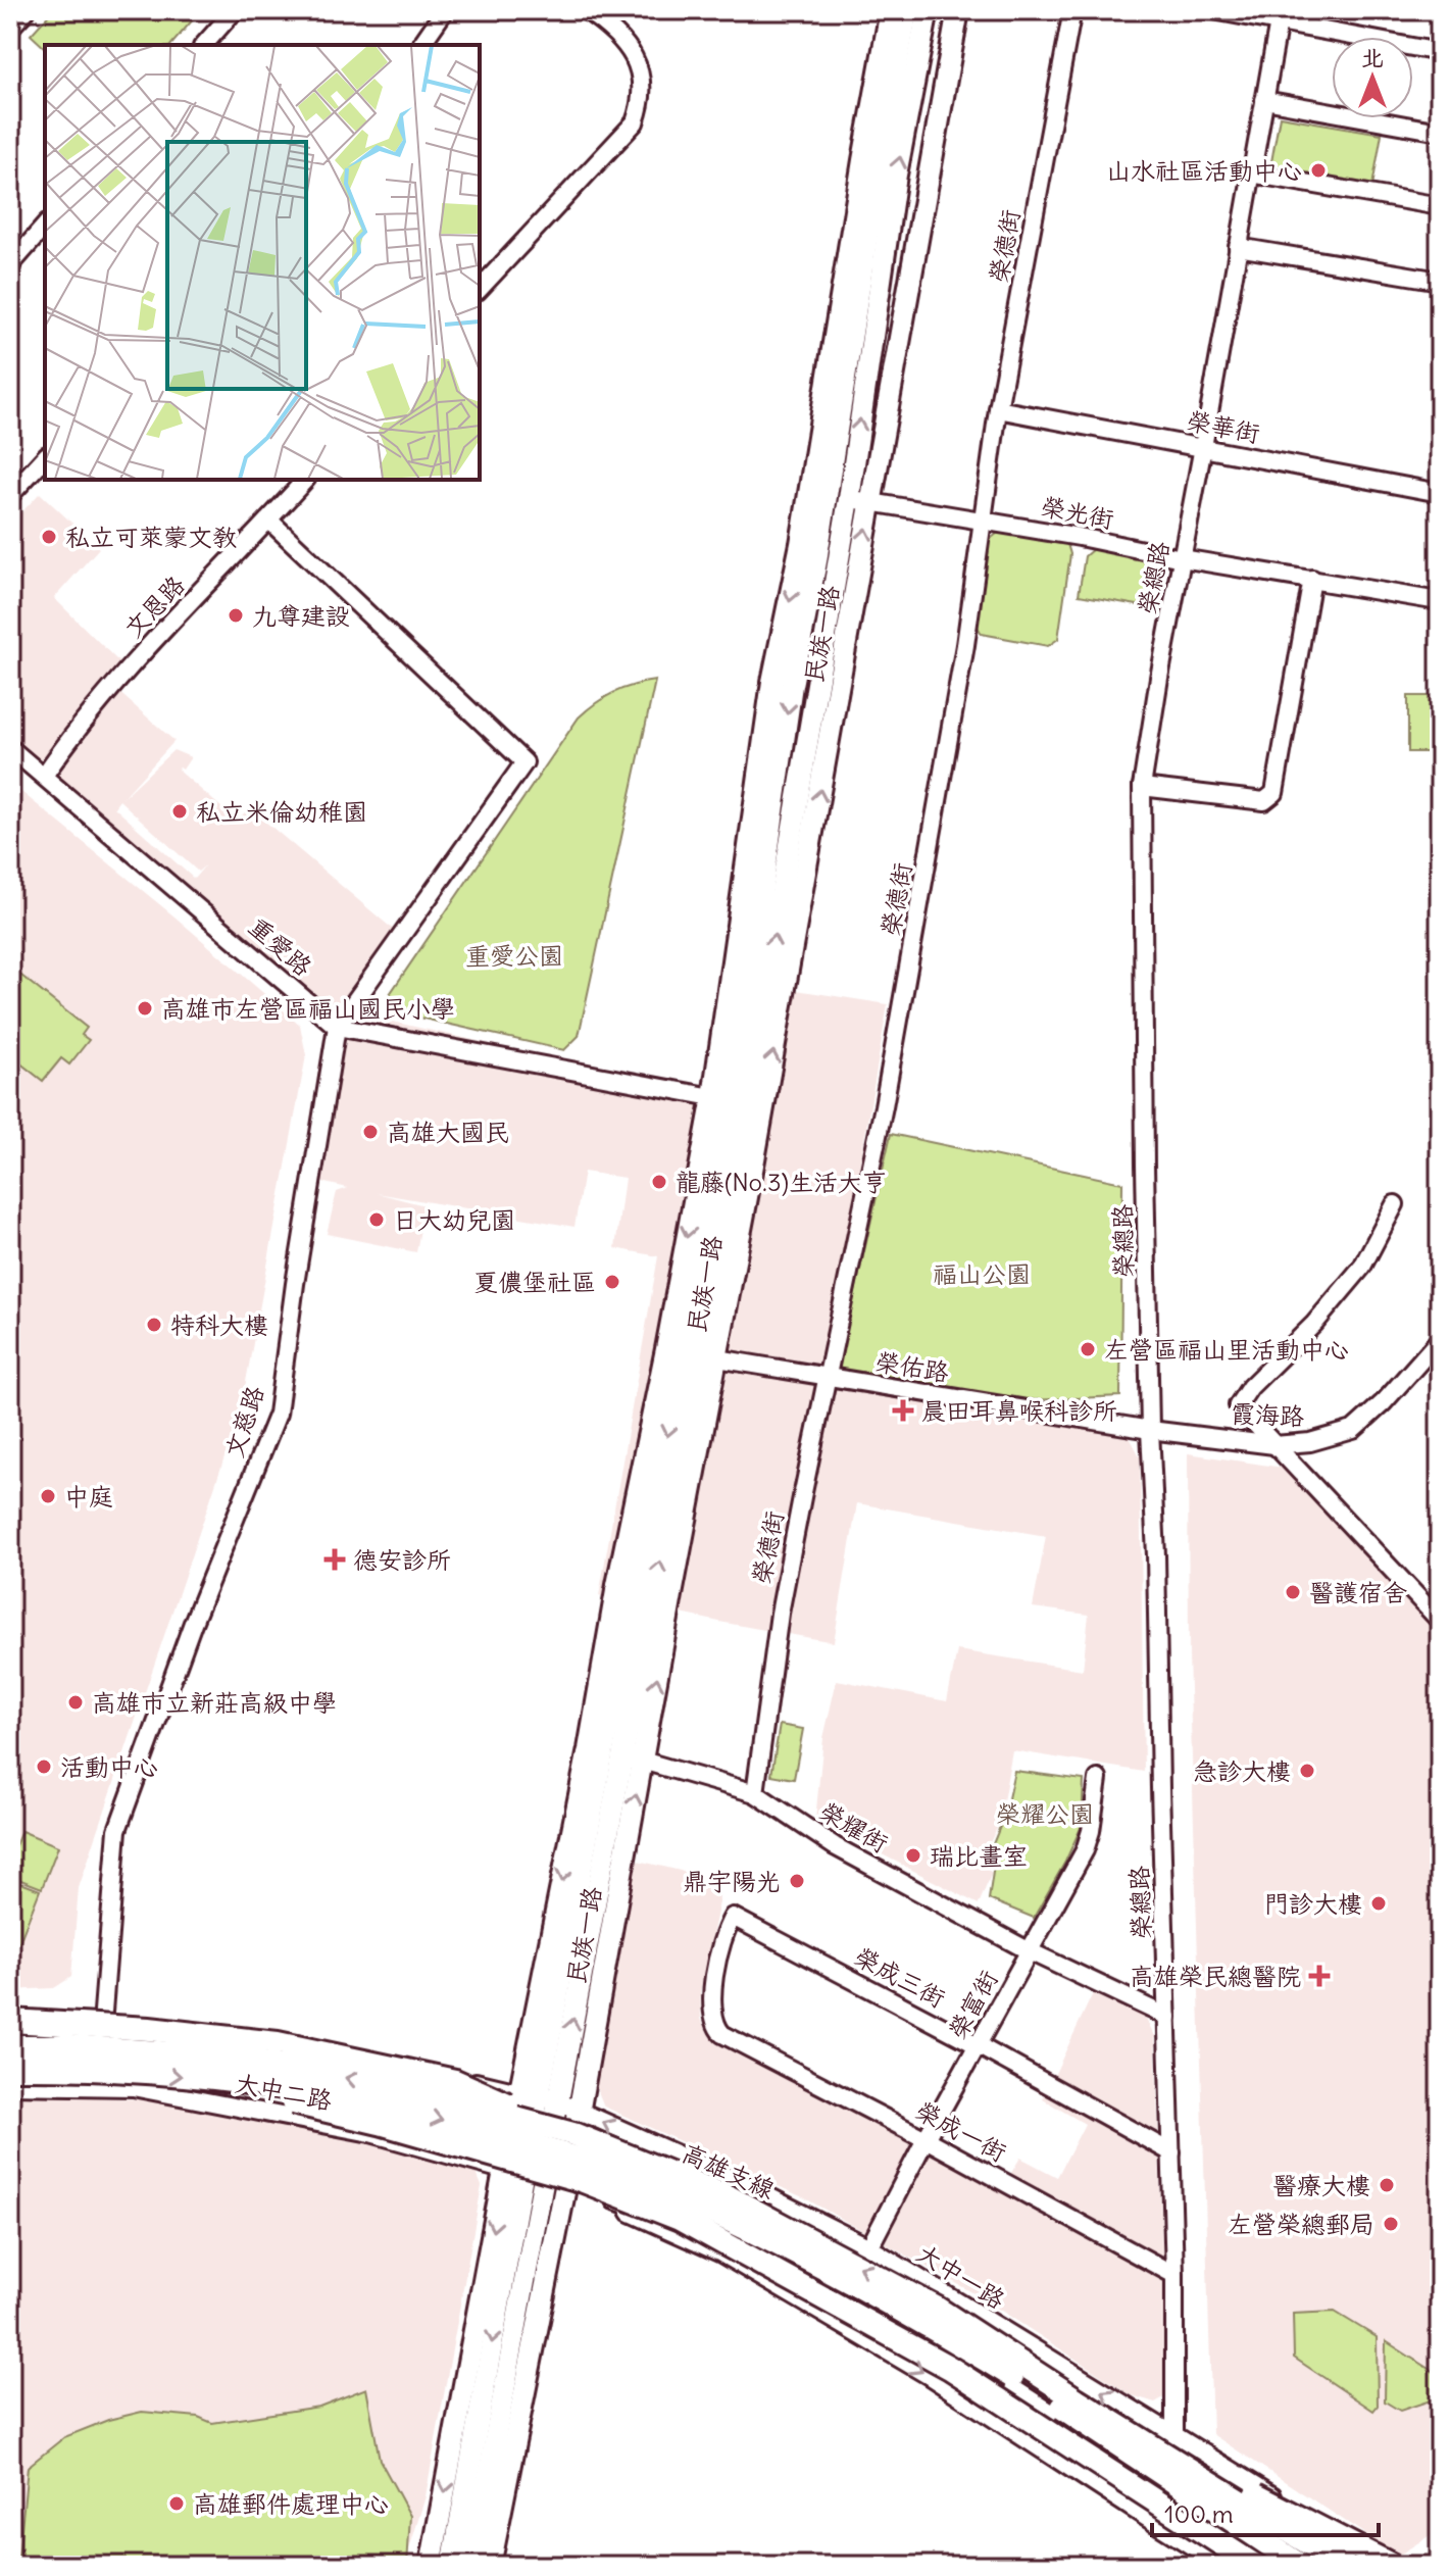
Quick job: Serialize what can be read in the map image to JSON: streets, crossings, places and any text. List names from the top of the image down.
{
  "streets": {
    "highway": ["高雄支線"],
    "main road": ["民族一路"],
    "street": [
      "榮德街",
      "榮華街",
      "榮光街",
      "榮總路",
      "文恩路",
      "重愛路",
      "榮佑路",
      "霞海路",
      "文慈路",
      "榮耀街",
      "榮成三街",
      "榮富街",
      "大中二路",
      "榮成一街",
      "大中一路"
    ]
  },
  "crossings": [
    ["榮德街", "榮華街"],
    ["榮德街", "榮光街"],
    ["榮德街", "榮佑路"],
    ["榮德街", "榮耀街"],
    ["榮華街", "榮總路"],
    ["榮光街", "榮總路"],
    ["榮光街", "民族一路"],
    ["榮總路", "榮佑路"],
    ["榮總路", "霞海路"],
    ["榮總路", "榮耀街"],
    ["榮總路", "榮成三街"],
    ["榮總路", "榮成一街"],
    ["榮總路", "大中一路"],
    ["文恩路", "重愛路"],
    ["文恩路", "文慈路"],
    ["民族一路", "榮佑路"],
    ["民族一路", "榮耀街"],
    ["民族一路", "大中二路"],
    ["民族一路", "大中一路"],
    ["重愛路", "文慈路"],
    ["榮佑路", "霞海路"],
    ["文慈路", "大中二路"],
    ["榮耀街", "榮富街"],
    ["榮成三街", "榮富街"],
    ["榮成三街", "榮成一街"],
    ["榮富街", "榮成一街"],
    ["榮富街", "大中一路"],
    ["大中二路", "大中一路"]
  ],
  "parks": ["重愛公園", "福山公園", "榮耀公園"],
  "places": {
    "other": [
      "山水社區活動中心",
      "私立可萊蒙文教",
      "九尊建設",
      "私立米倫幼稚園",
      "高雄市左營區福山國民小學",
      "高雄大國民",
      "龍藤(No.3)生活大亨",
      "日大幼兒園",
      "夏儂堡社區",
      "特科大樓",
      "左營區福山里活動中心",
      "中庭",
      "醫護宿舍",
      "高雄市立新莊高級中學",
      "活動中心",
      "急診大樓",
      "瑞比畫室",
      "鼎宇陽光",
      "門診大樓",
      "醫療大樓",
      "左營榮總郵局",
      "高雄郵件處理中心"
    ],
    "health": ["晨田耳鼻喉科診所", "德安診所", "高雄榮民總醫院"]
  },
  "scale_bar": "100 m",
  "north": "top"
}
